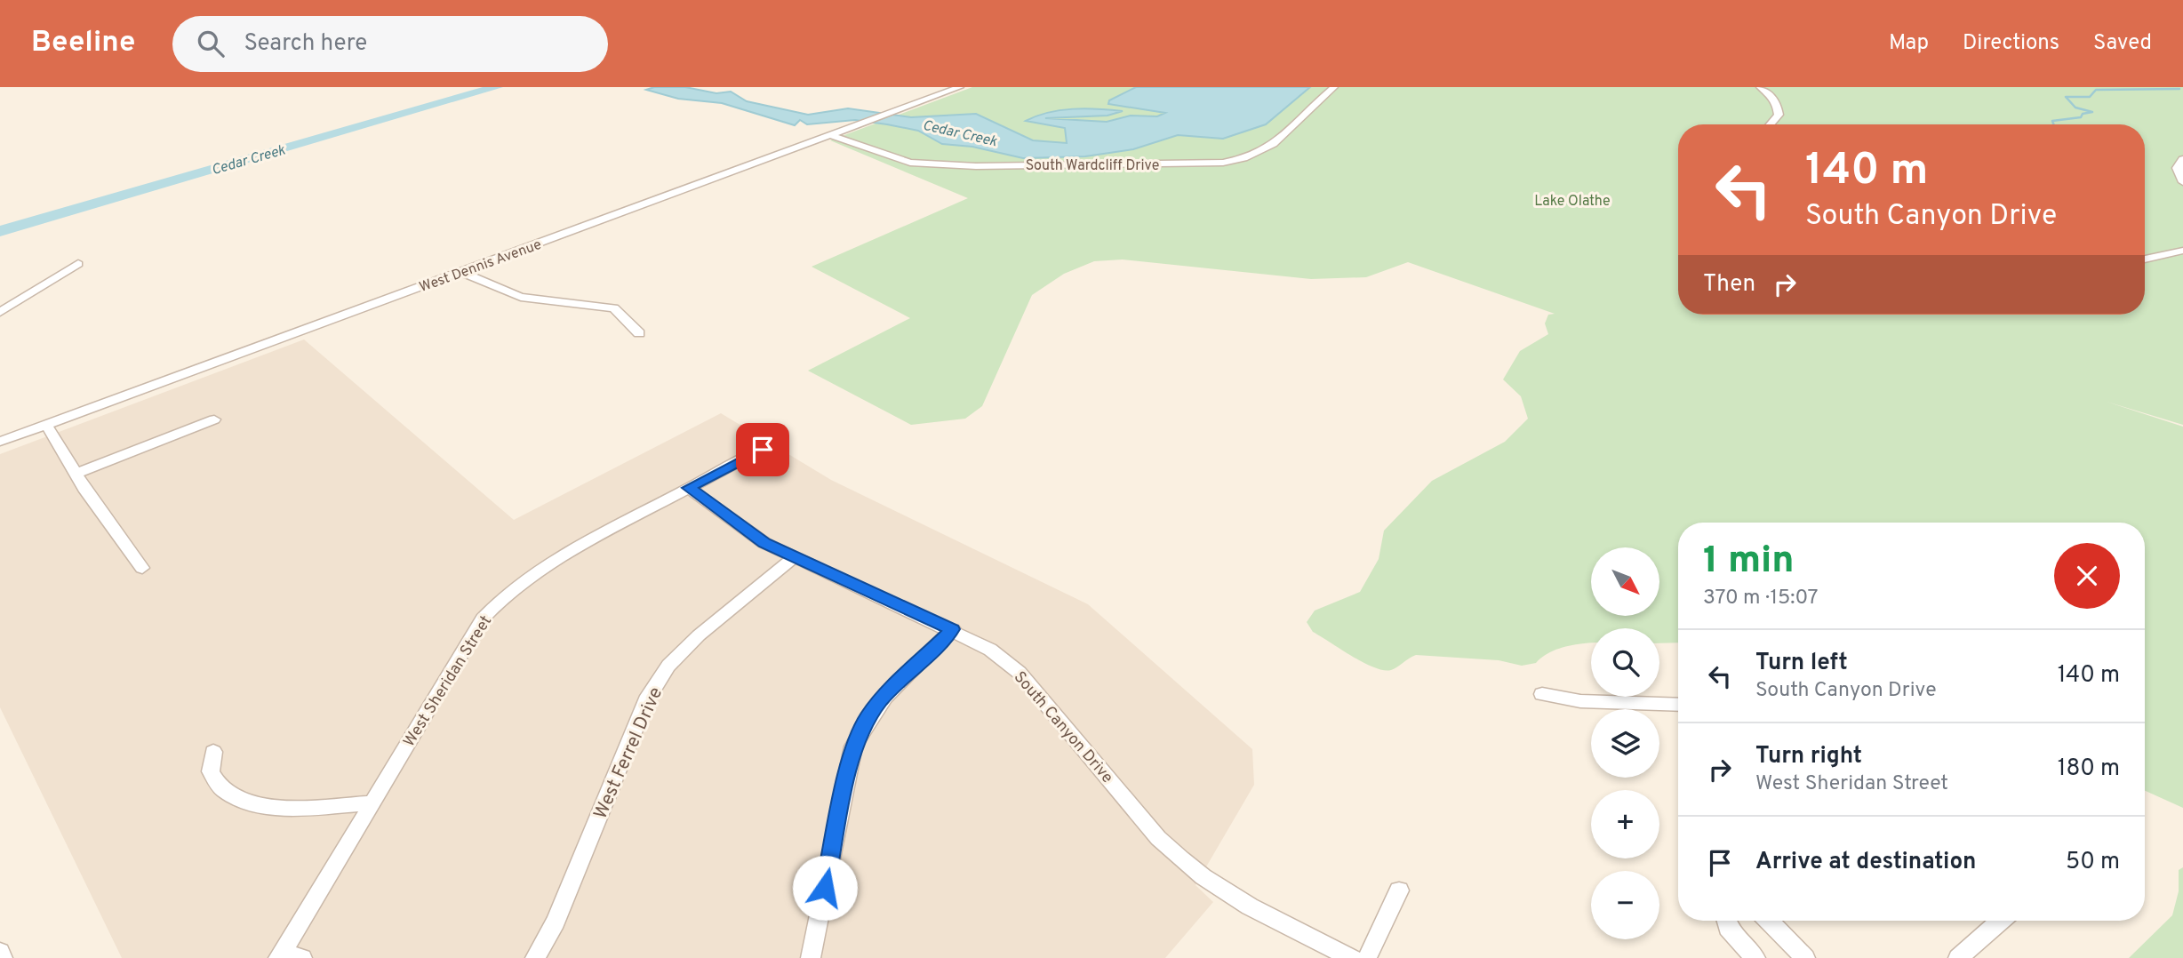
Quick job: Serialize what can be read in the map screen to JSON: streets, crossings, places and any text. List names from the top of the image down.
{
  "streets": {
    "street": [
      "South Wardcliff Drive",
      "West Dennis Avenue",
      "West Sheridan Street",
      "South Canyon Drive",
      "West Ferrel Drive"
    ]
  },
  "crossings": [
    ["South Wardcliff Drive", "West Dennis Avenue"],
    ["West Sheridan Street", "South Canyon Drive"],
    ["South Canyon Drive", "West Ferrel Drive"]
  ],
  "water": ["Cedar Creek"],
  "parks": ["Lake Olathe"],
  "north": "bottom right",
  "page": {
    "header": "Beeline",
    "search": "Search here",
    "nav": ["Map", "Directions", "Saved"],
    "turn": ["140 m", "South Canyon Drive"],
    "then": "Then",
    "heading": ["1 min", "370 m · 15:07"],
    "map_buttons": ["+", "−"],
    "list": [
      {
        "name": "Turn left",
        "note": "South Canyon Drive",
        "value": "140 m"
      },
      {
        "name": "Turn right",
        "note": "West Sheridan Street",
        "value": "180 m"
      },
      {
        "name": "Arrive at destination",
        "value": "50 m"
      }
    ]
  }
}
